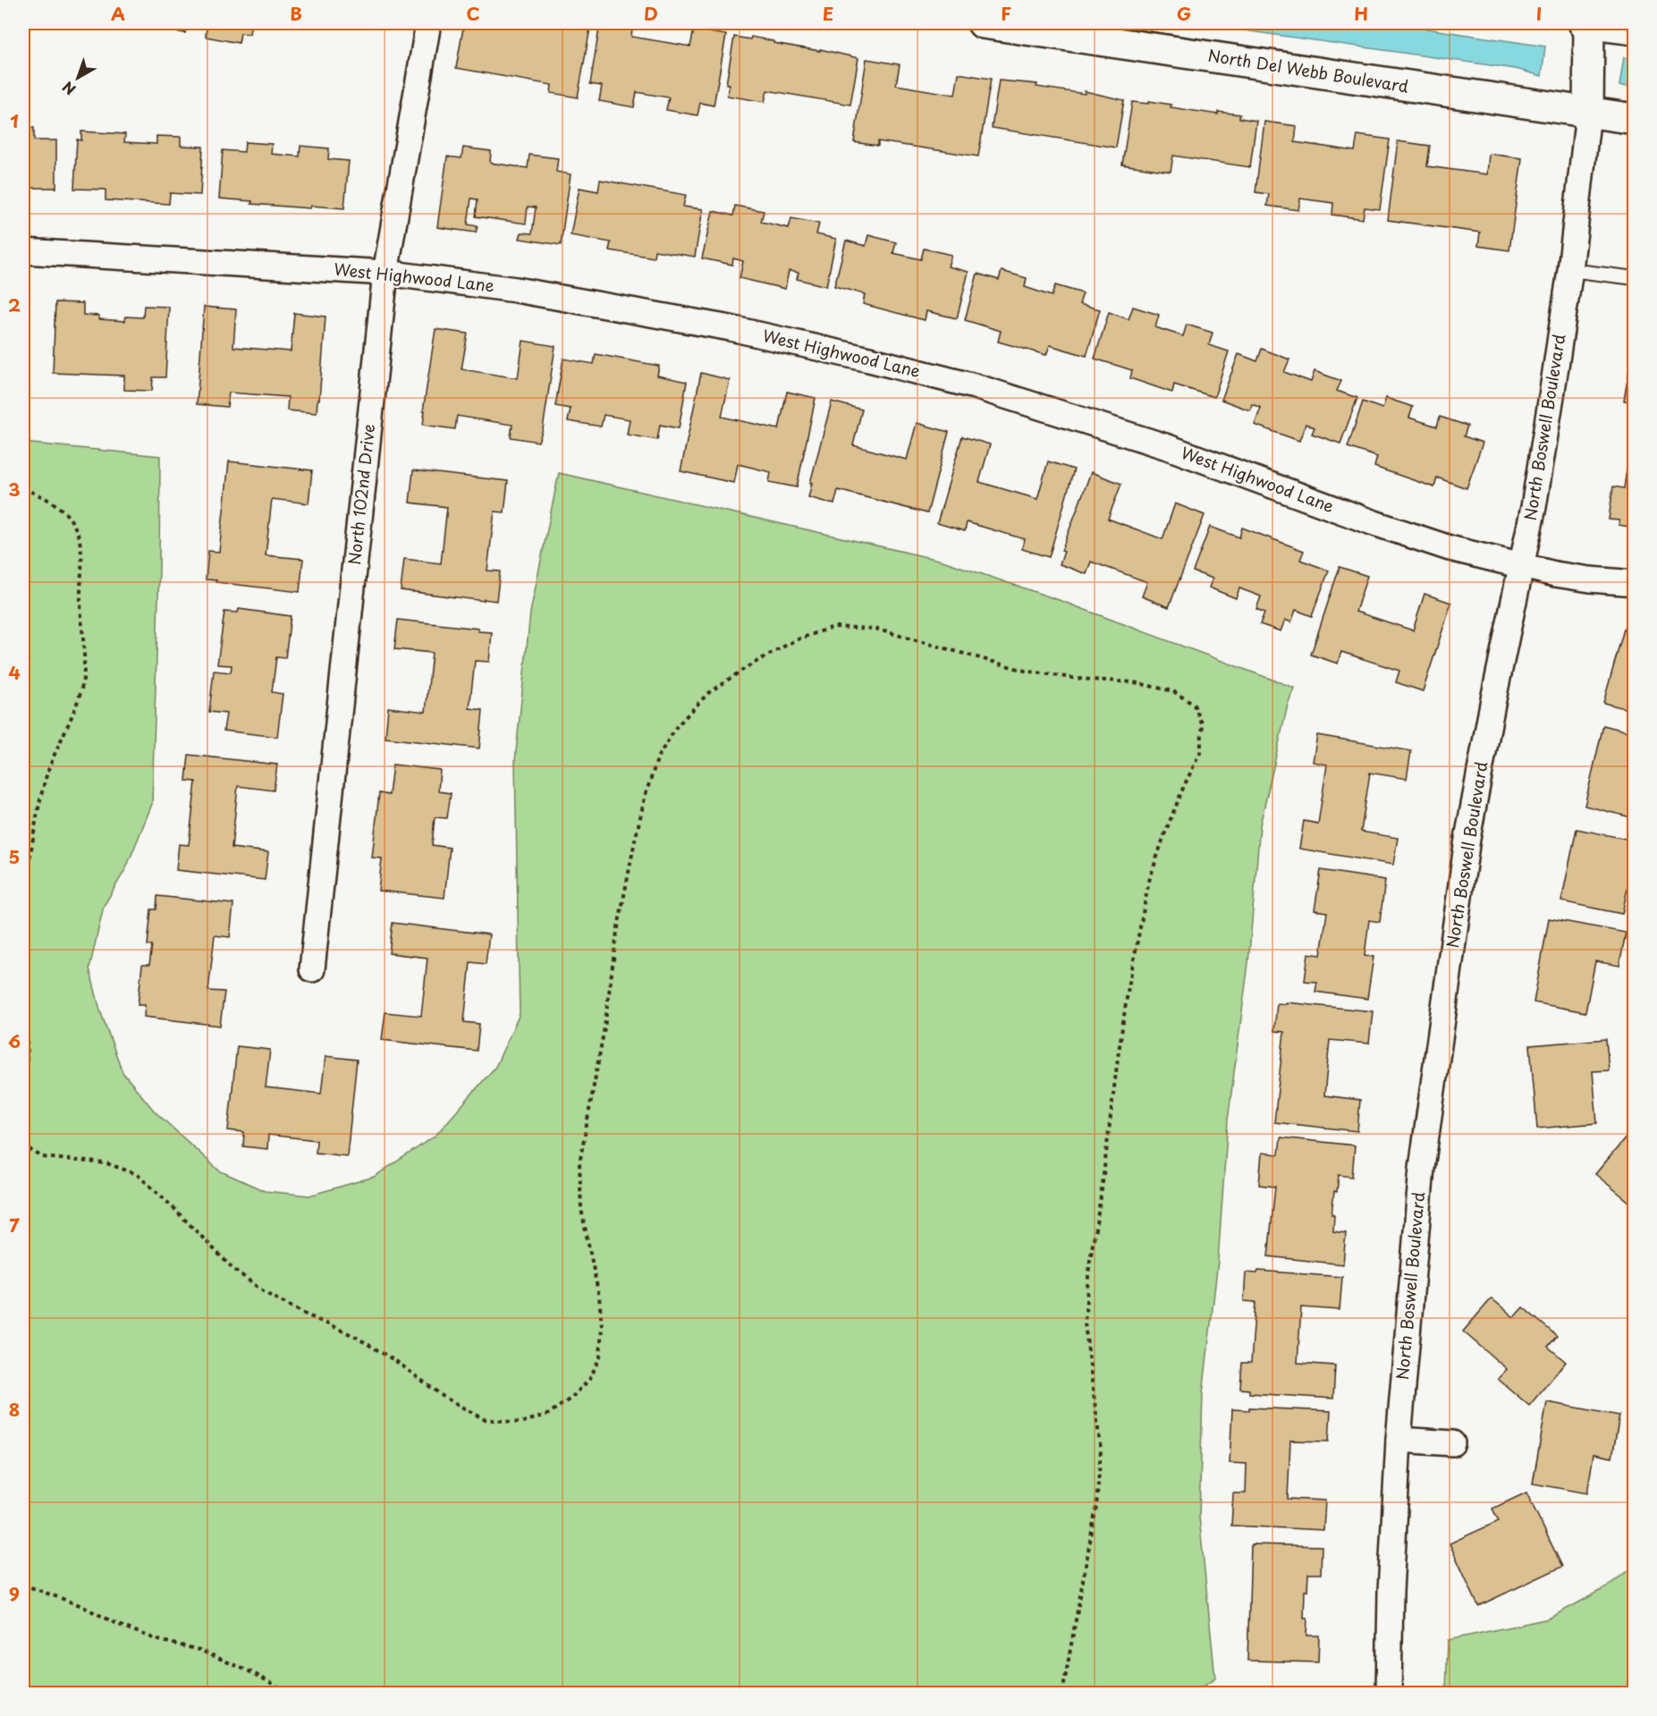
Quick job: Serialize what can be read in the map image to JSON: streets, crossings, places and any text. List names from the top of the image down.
{
  "streets": {
    "street": [
      "North Del Webb Boulevard",
      "West Highwood Lane",
      "North Boswell Boulevard",
      "North 102nd Drive"
    ]
  },
  "crossings": [
    ["North Del Webb Boulevard", "North Boswell Boulevard"],
    ["West Highwood Lane", "North Boswell Boulevard"],
    ["West Highwood Lane", "North 102nd Drive"]
  ],
  "north": "bottom left",
  "grid": {
    "columns": [
      "A",
      "B",
      "C",
      "D",
      "E",
      "F",
      "G",
      "H",
      "I"
    ],
    "rows": [
      "1",
      "2",
      "3",
      "4",
      "5",
      "6",
      "7",
      "8",
      "9"
    ]
  }
}
